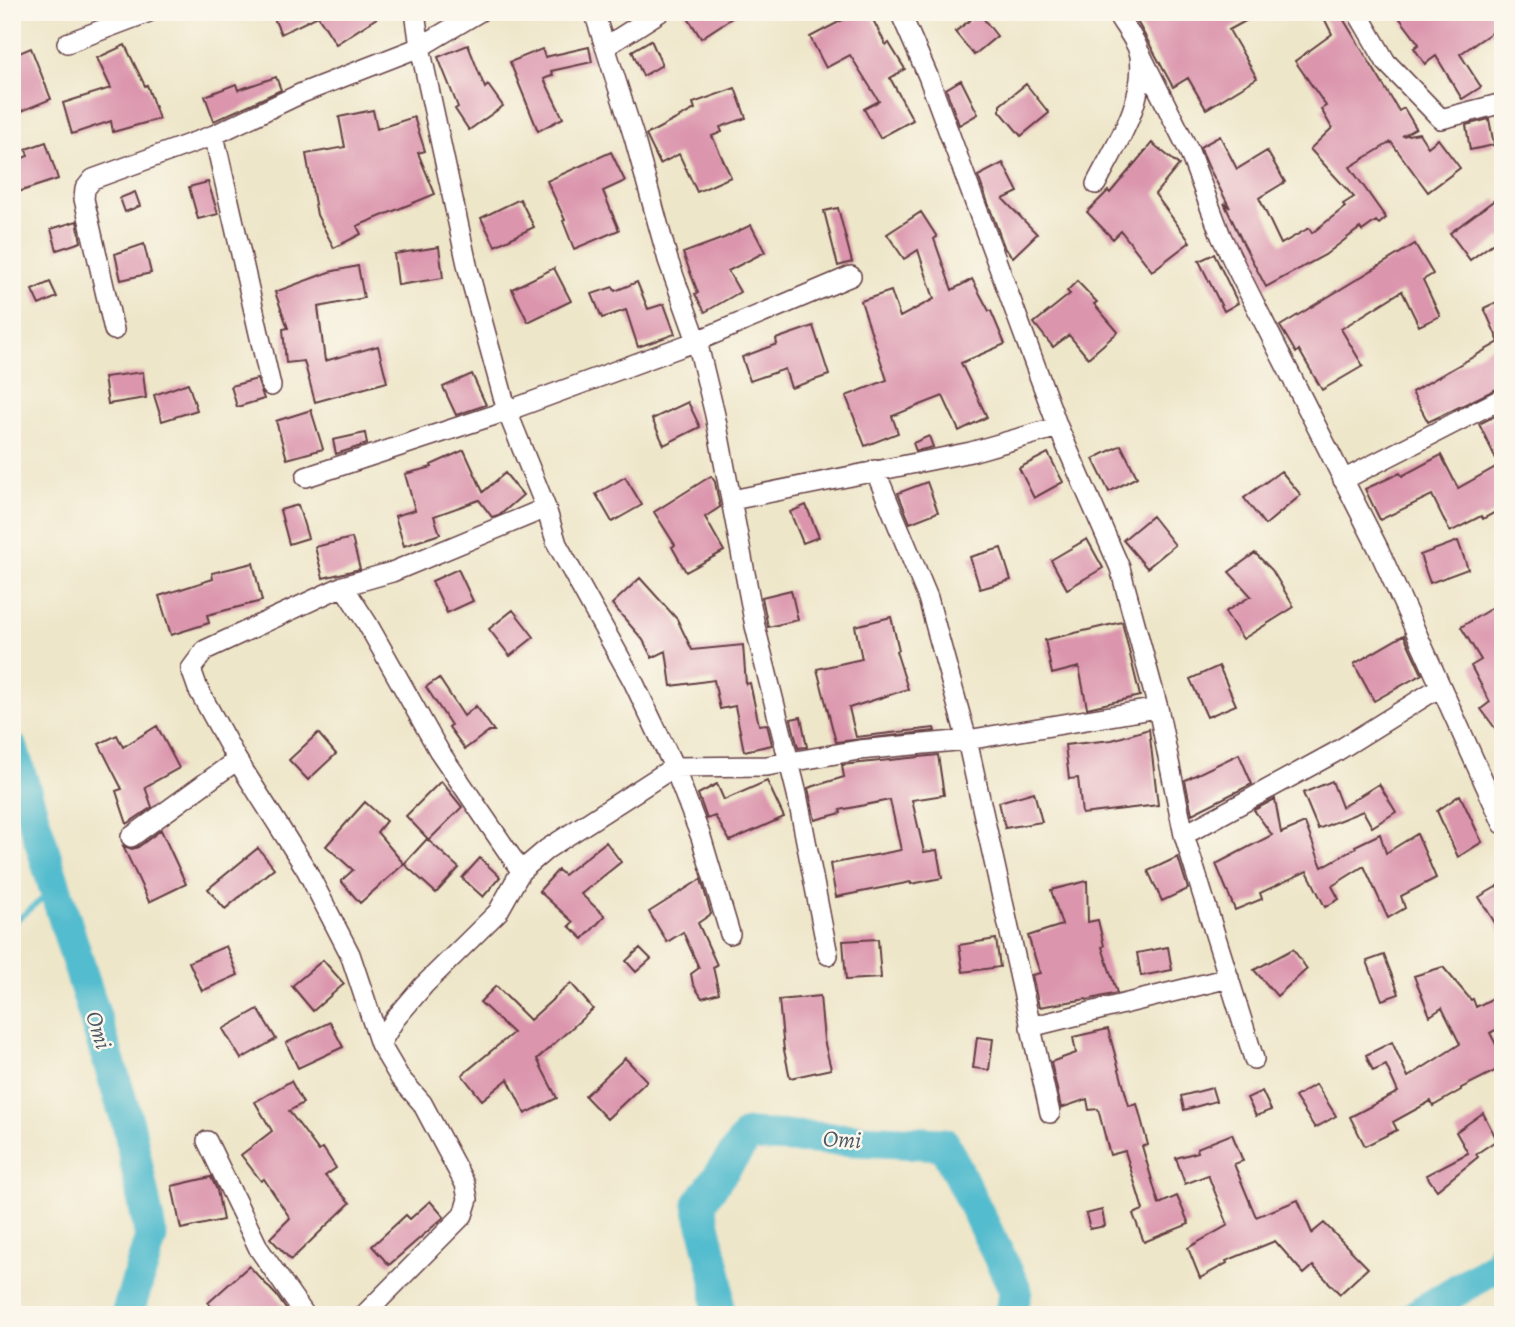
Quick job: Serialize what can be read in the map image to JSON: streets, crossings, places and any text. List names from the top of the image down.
{
  "water": ["Omi"]
}
